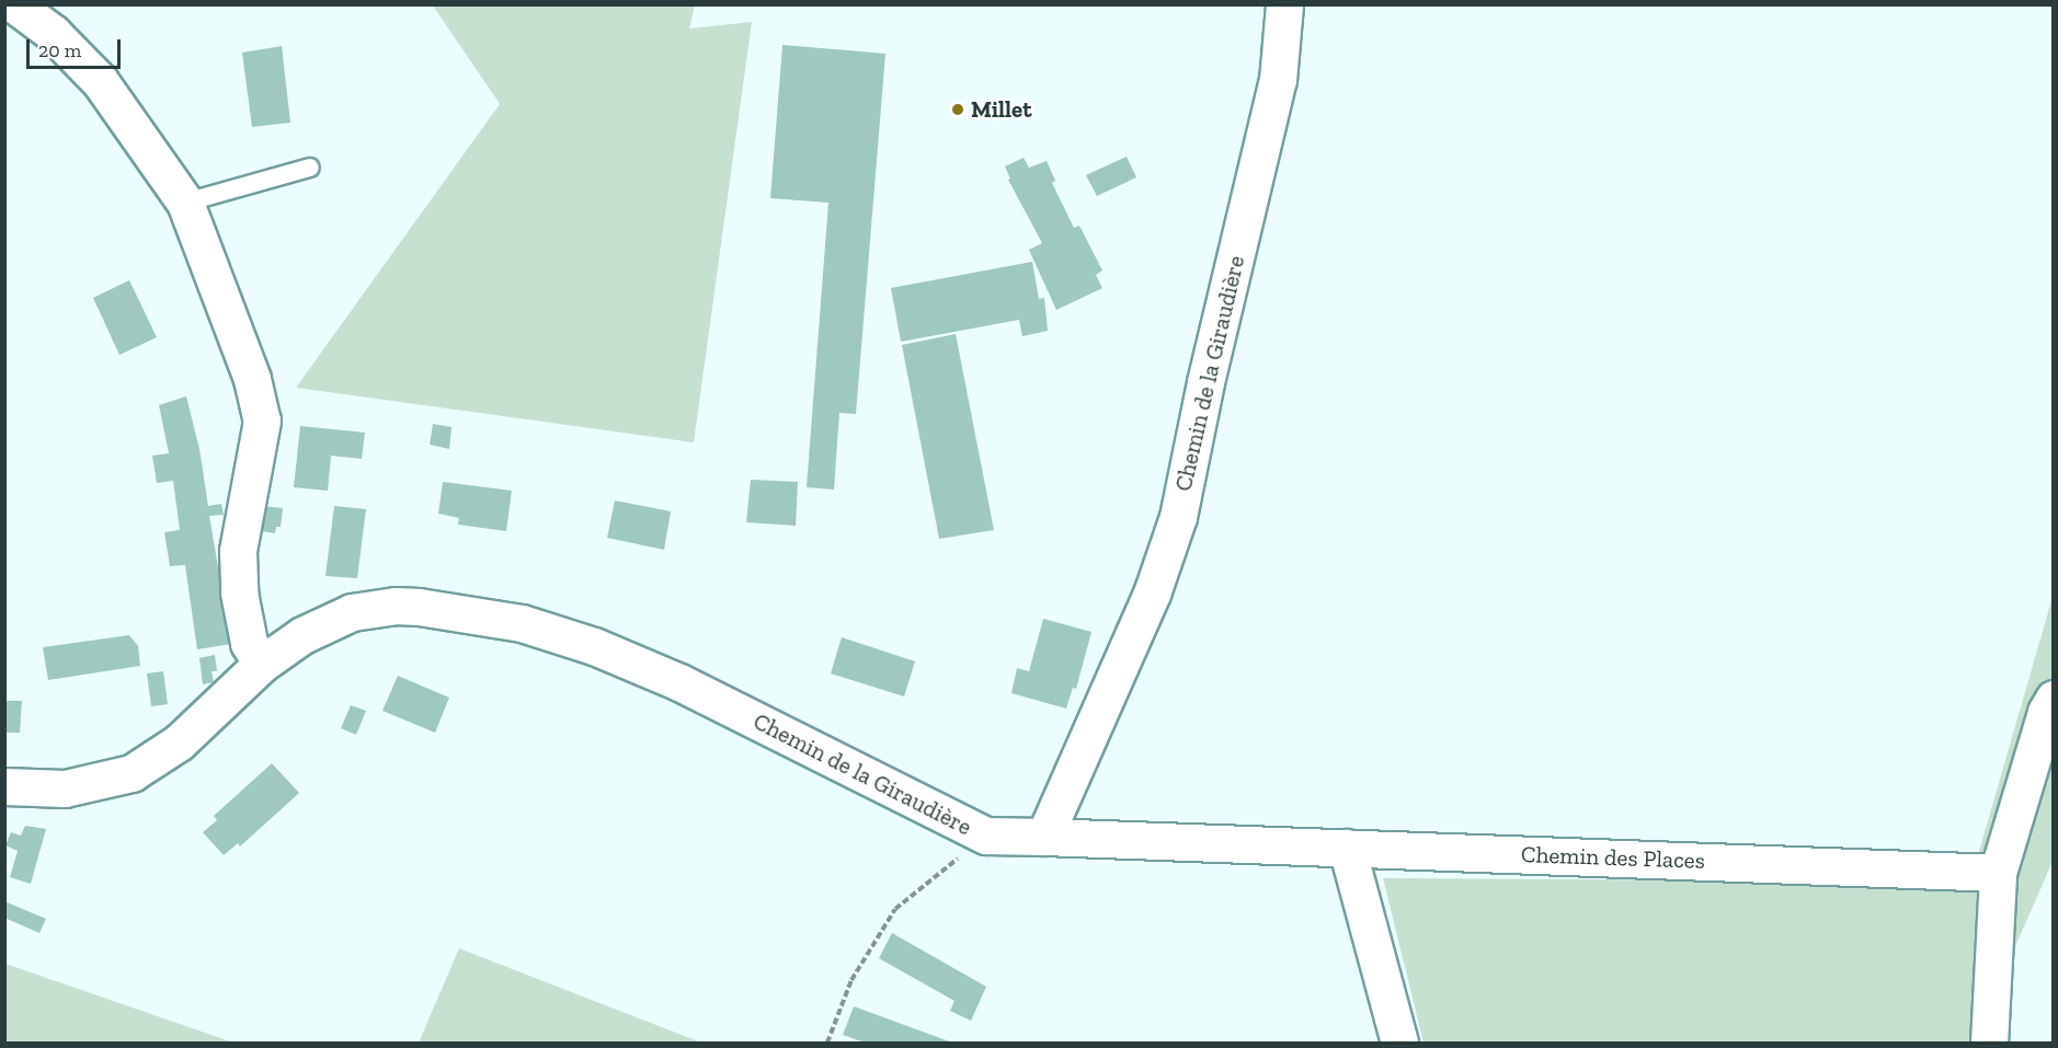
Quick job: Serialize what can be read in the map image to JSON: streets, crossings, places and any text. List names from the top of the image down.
{
  "streets": {
    "street": ["Chemin de la Giraudière", "Chemin des Places"]
  },
  "crossings": [
    ["Chemin de la Giraudière", "Chemin des Places"]
  ],
  "places": ["Millet"],
  "scale_bar": "20 m"
}
